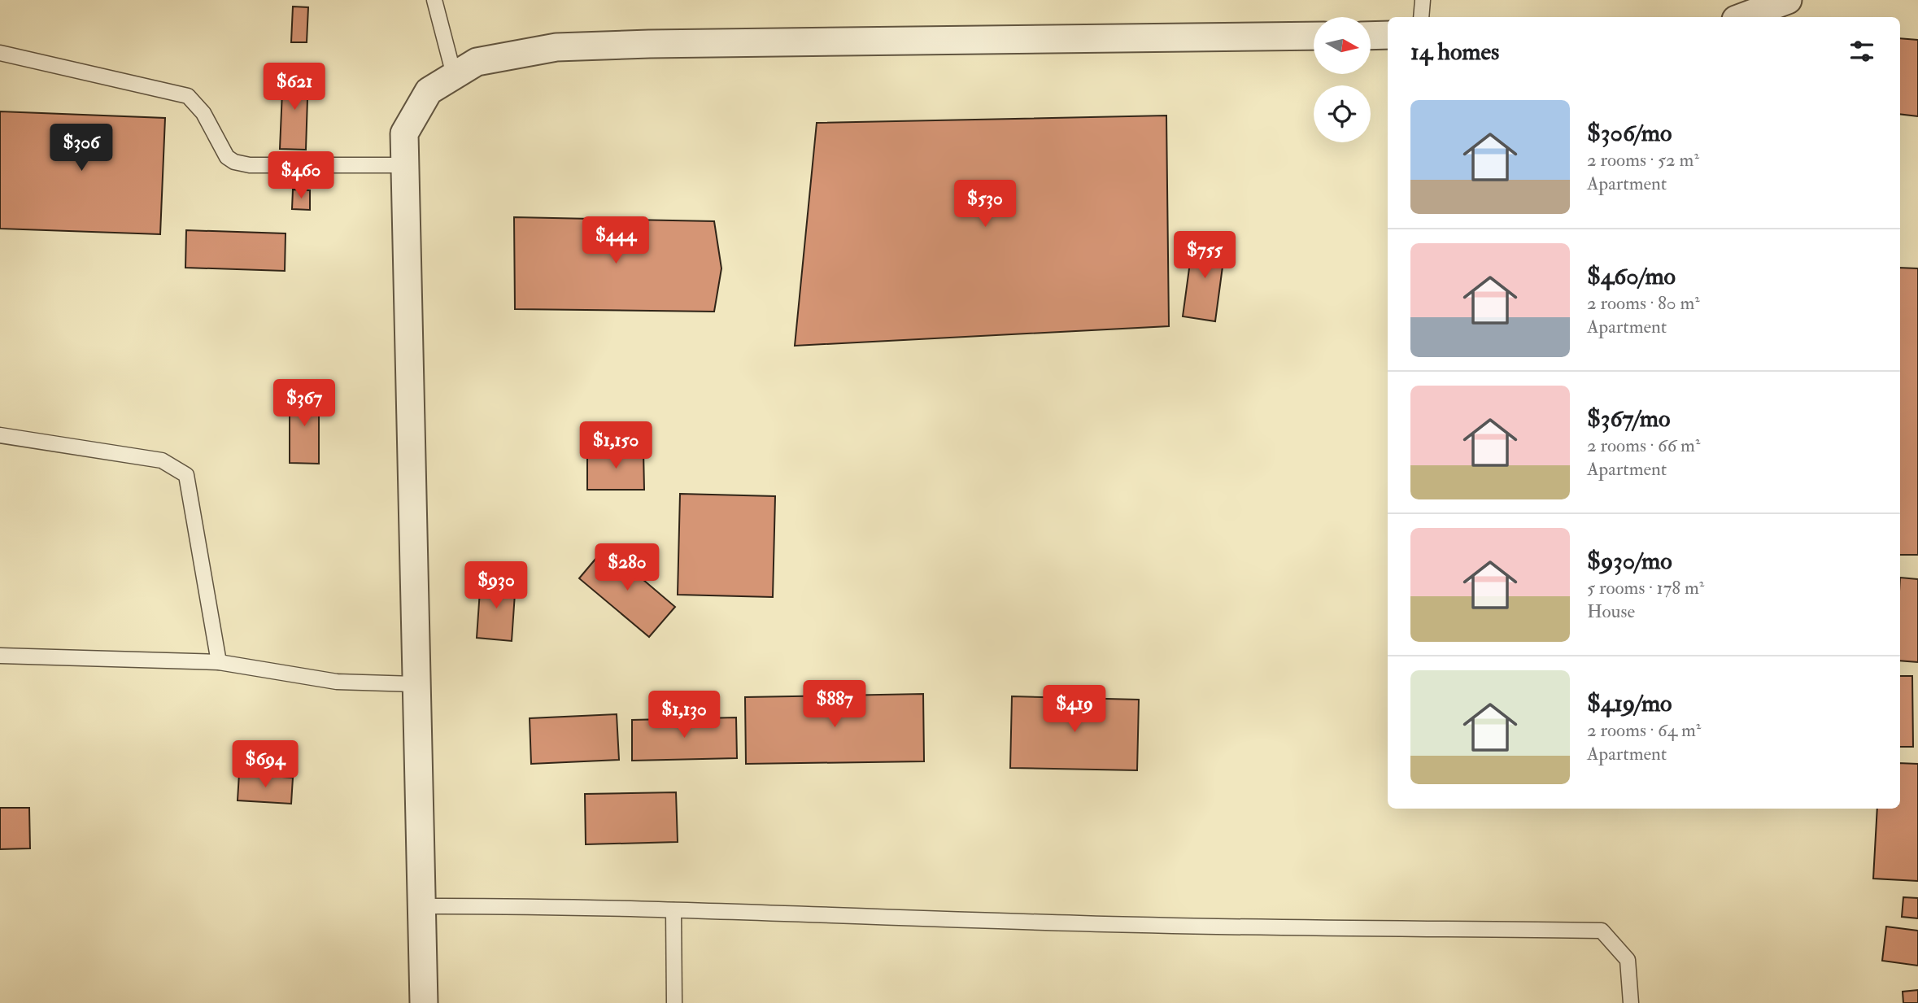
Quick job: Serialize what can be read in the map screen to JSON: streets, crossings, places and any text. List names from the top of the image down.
{
  "north": "right",
  "page": {
    "heading": "14 homes",
    "price": [
      "$621",
      "$306",
      "$460",
      "$530",
      "$444",
      "$755",
      "$367",
      "$1,150",
      "$280",
      "$930",
      "$887",
      "$419",
      "$1,130",
      "$694"
    ],
    "list": [
      {
        "name": "$306/mo",
        "note": "2 rooms · 52 m² · Apartment"
      },
      {
        "name": "$460/mo",
        "note": "2 rooms · 80 m² · Apartment"
      },
      {
        "name": "$367/mo",
        "note": "2 rooms · 66 m² · Apartment"
      },
      {
        "name": "$930/mo",
        "note": "5 rooms · 178 m² · House"
      },
      {
        "name": "$419/mo",
        "note": "2 rooms · 64 m² · Apartment"
      }
    ]
  }
}
